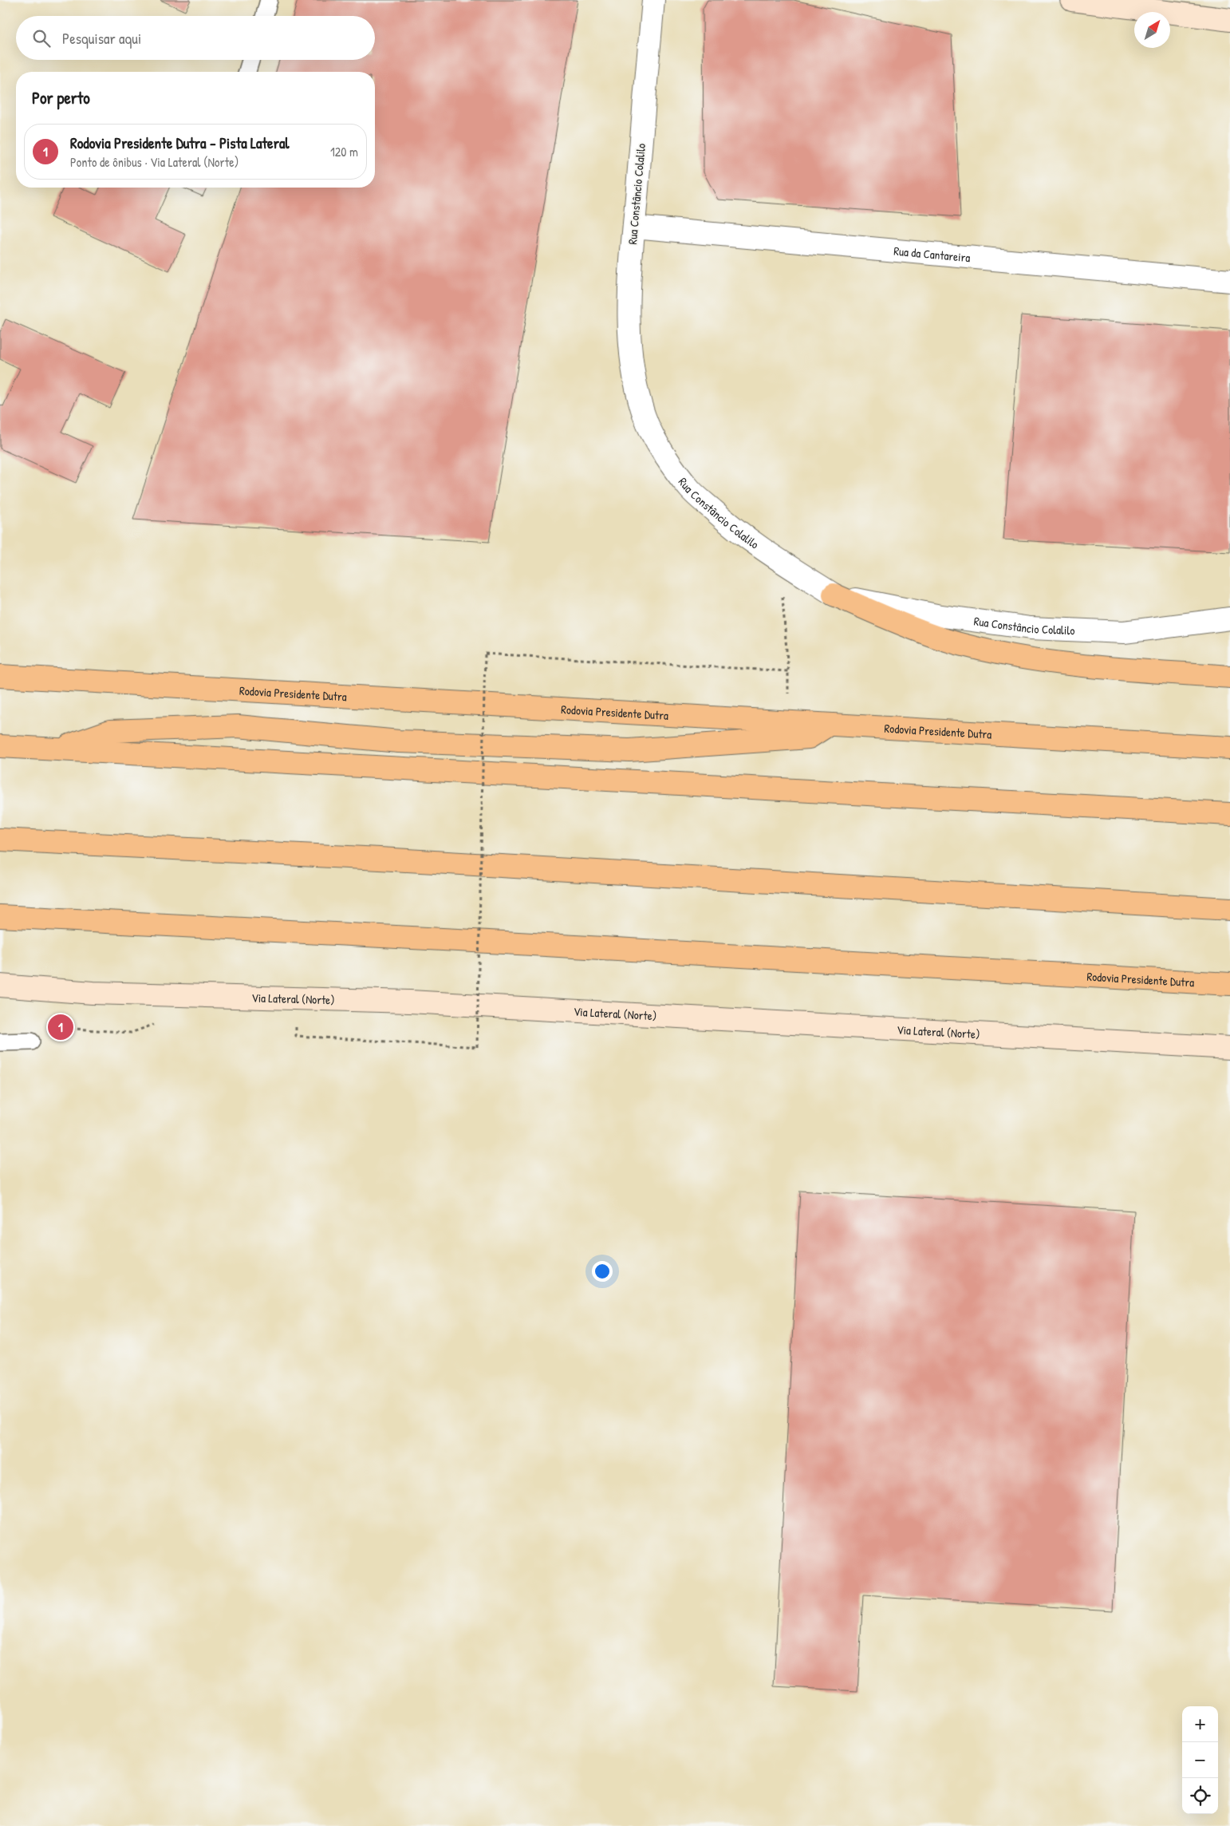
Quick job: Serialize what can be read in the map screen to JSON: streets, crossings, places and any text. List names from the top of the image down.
{
  "streets": {
    "highway": ["Rodovia Presidente Dutra"],
    "main road": ["Via Lateral (Norte)"],
    "street": ["Rua Constâncio Colalilo", "Rua da Cantareira"]
  },
  "crossings": [
    ["Rua Constâncio Colalilo", "Rua da Cantareira"]
  ],
  "north": "top right",
  "page": {
    "search": "Pesquisar aqui",
    "heading": "Por perto",
    "list": [
      {
        "mark": "1",
        "name": "Rodovia Presidente Dutra - Pista Lateral",
        "note": "Ponto de ônibus · Via Lateral (Norte)",
        "value": "120 m"
      }
    ],
    "pins": "1",
    "map_buttons": ["+", "−"]
  }
}
